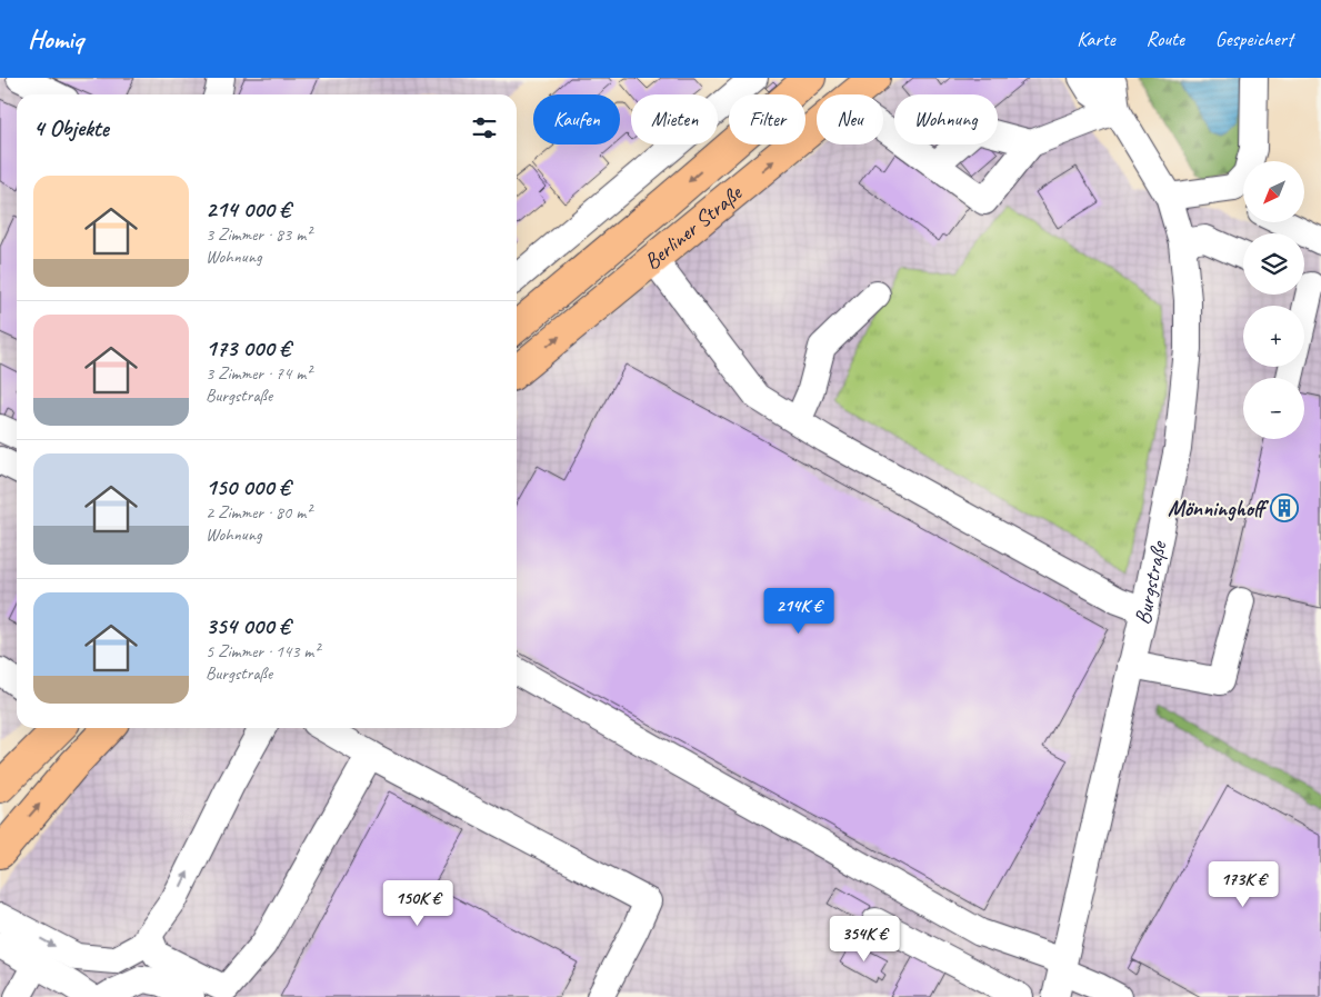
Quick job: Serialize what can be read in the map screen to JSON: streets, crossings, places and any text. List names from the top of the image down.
{
  "streets": {
    "main road": ["Berliner Straße"],
    "street": ["Burgstraße"]
  },
  "places": {
    "building": ["Mönninghoff"]
  },
  "north": "bottom left",
  "page": {
    "header": "Homiq",
    "nav": ["Karte", "Route", "Gespeichert"],
    "chip": [
      "Kaufen",
      "Mieten",
      "Filter",
      "Neu",
      "Wohnung"
    ],
    "heading": "4 Objekte",
    "map_buttons": ["+", "−"],
    "list": [
      {
        "name": "214 000 €",
        "note": "3 Zimmer · 83 m² · Wohnung"
      },
      {
        "name": "173 000 €",
        "note": "3 Zimmer · 74 m² · Burgstraße"
      },
      {
        "name": "150 000 €",
        "note": "2 Zimmer · 80 m² · Wohnung"
      },
      {
        "name": "354 000 €",
        "note": "5 Zimmer · 143 m² · Burgstraße"
      }
    ],
    "price": [
      "214K €",
      "173K €",
      "150K €",
      "354K €"
    ]
  }
}
